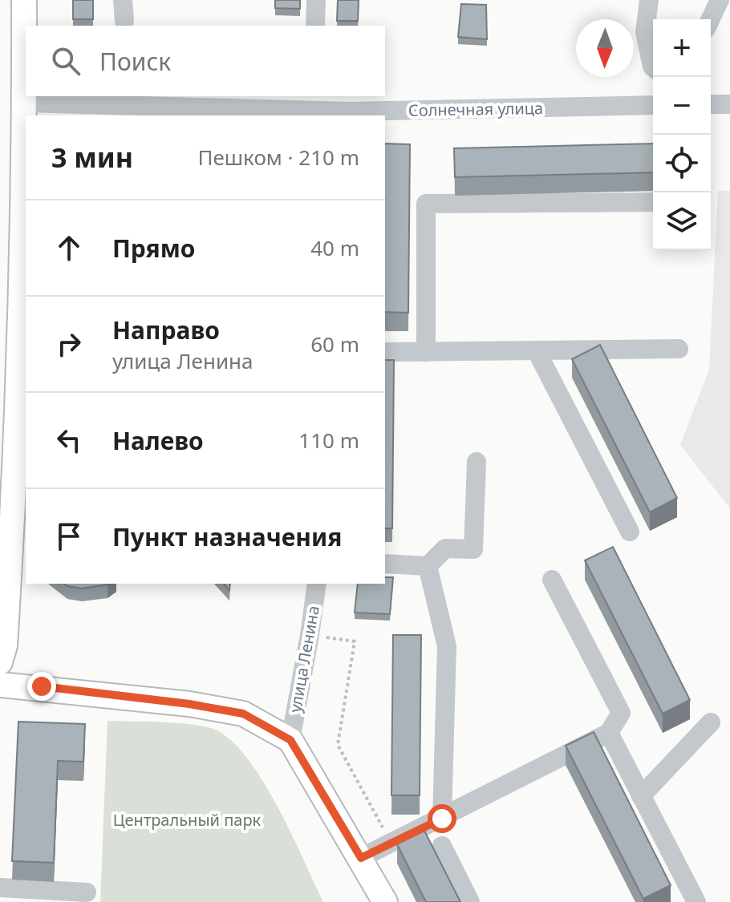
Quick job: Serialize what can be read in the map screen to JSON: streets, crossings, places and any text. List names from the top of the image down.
{
  "streets": {
    "street": ["Солнечная улица", "улица Ленина"]
  },
  "parks": ["Центральный парк"],
  "north": "bottom",
  "page": {
    "map_buttons": ["+", "−"],
    "search": "Поиск",
    "heading": ["3 мин", "Пешком · 210 m"],
    "list": [
      ["Прямо", "40 m"],
      ["Направо", "улица Ленина", "60 m"],
      ["Налево", "110 m"],
      "Пункт назначения"
    ]
  }
}
